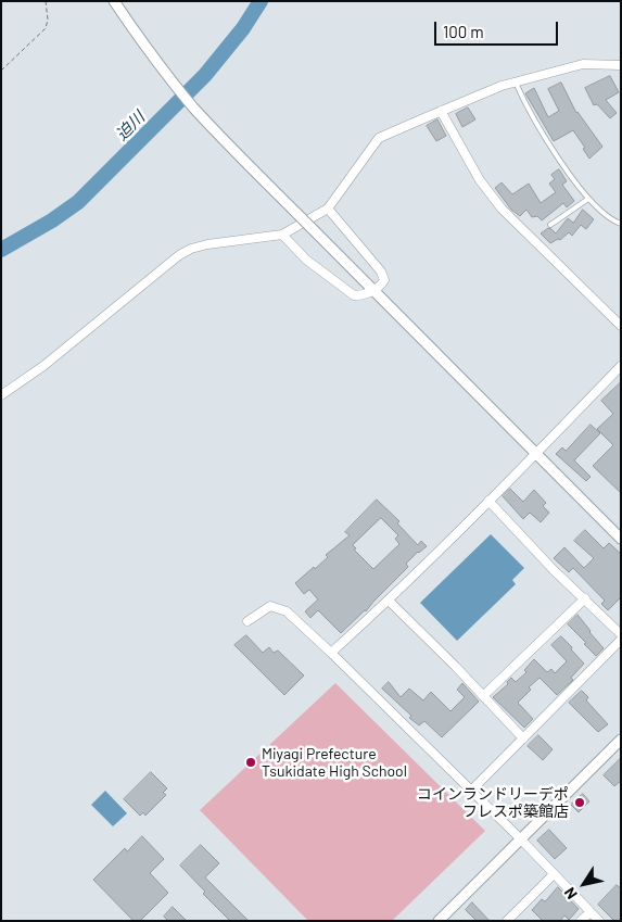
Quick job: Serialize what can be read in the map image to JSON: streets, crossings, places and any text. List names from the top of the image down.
{
  "water": ["迫川"],
  "places": ["Miyagi Prefecture Tsukidate High School", "コインランドリーデポ フレスポ築館店"],
  "scale_bar": "100 m",
  "north": "bottom left"
}
